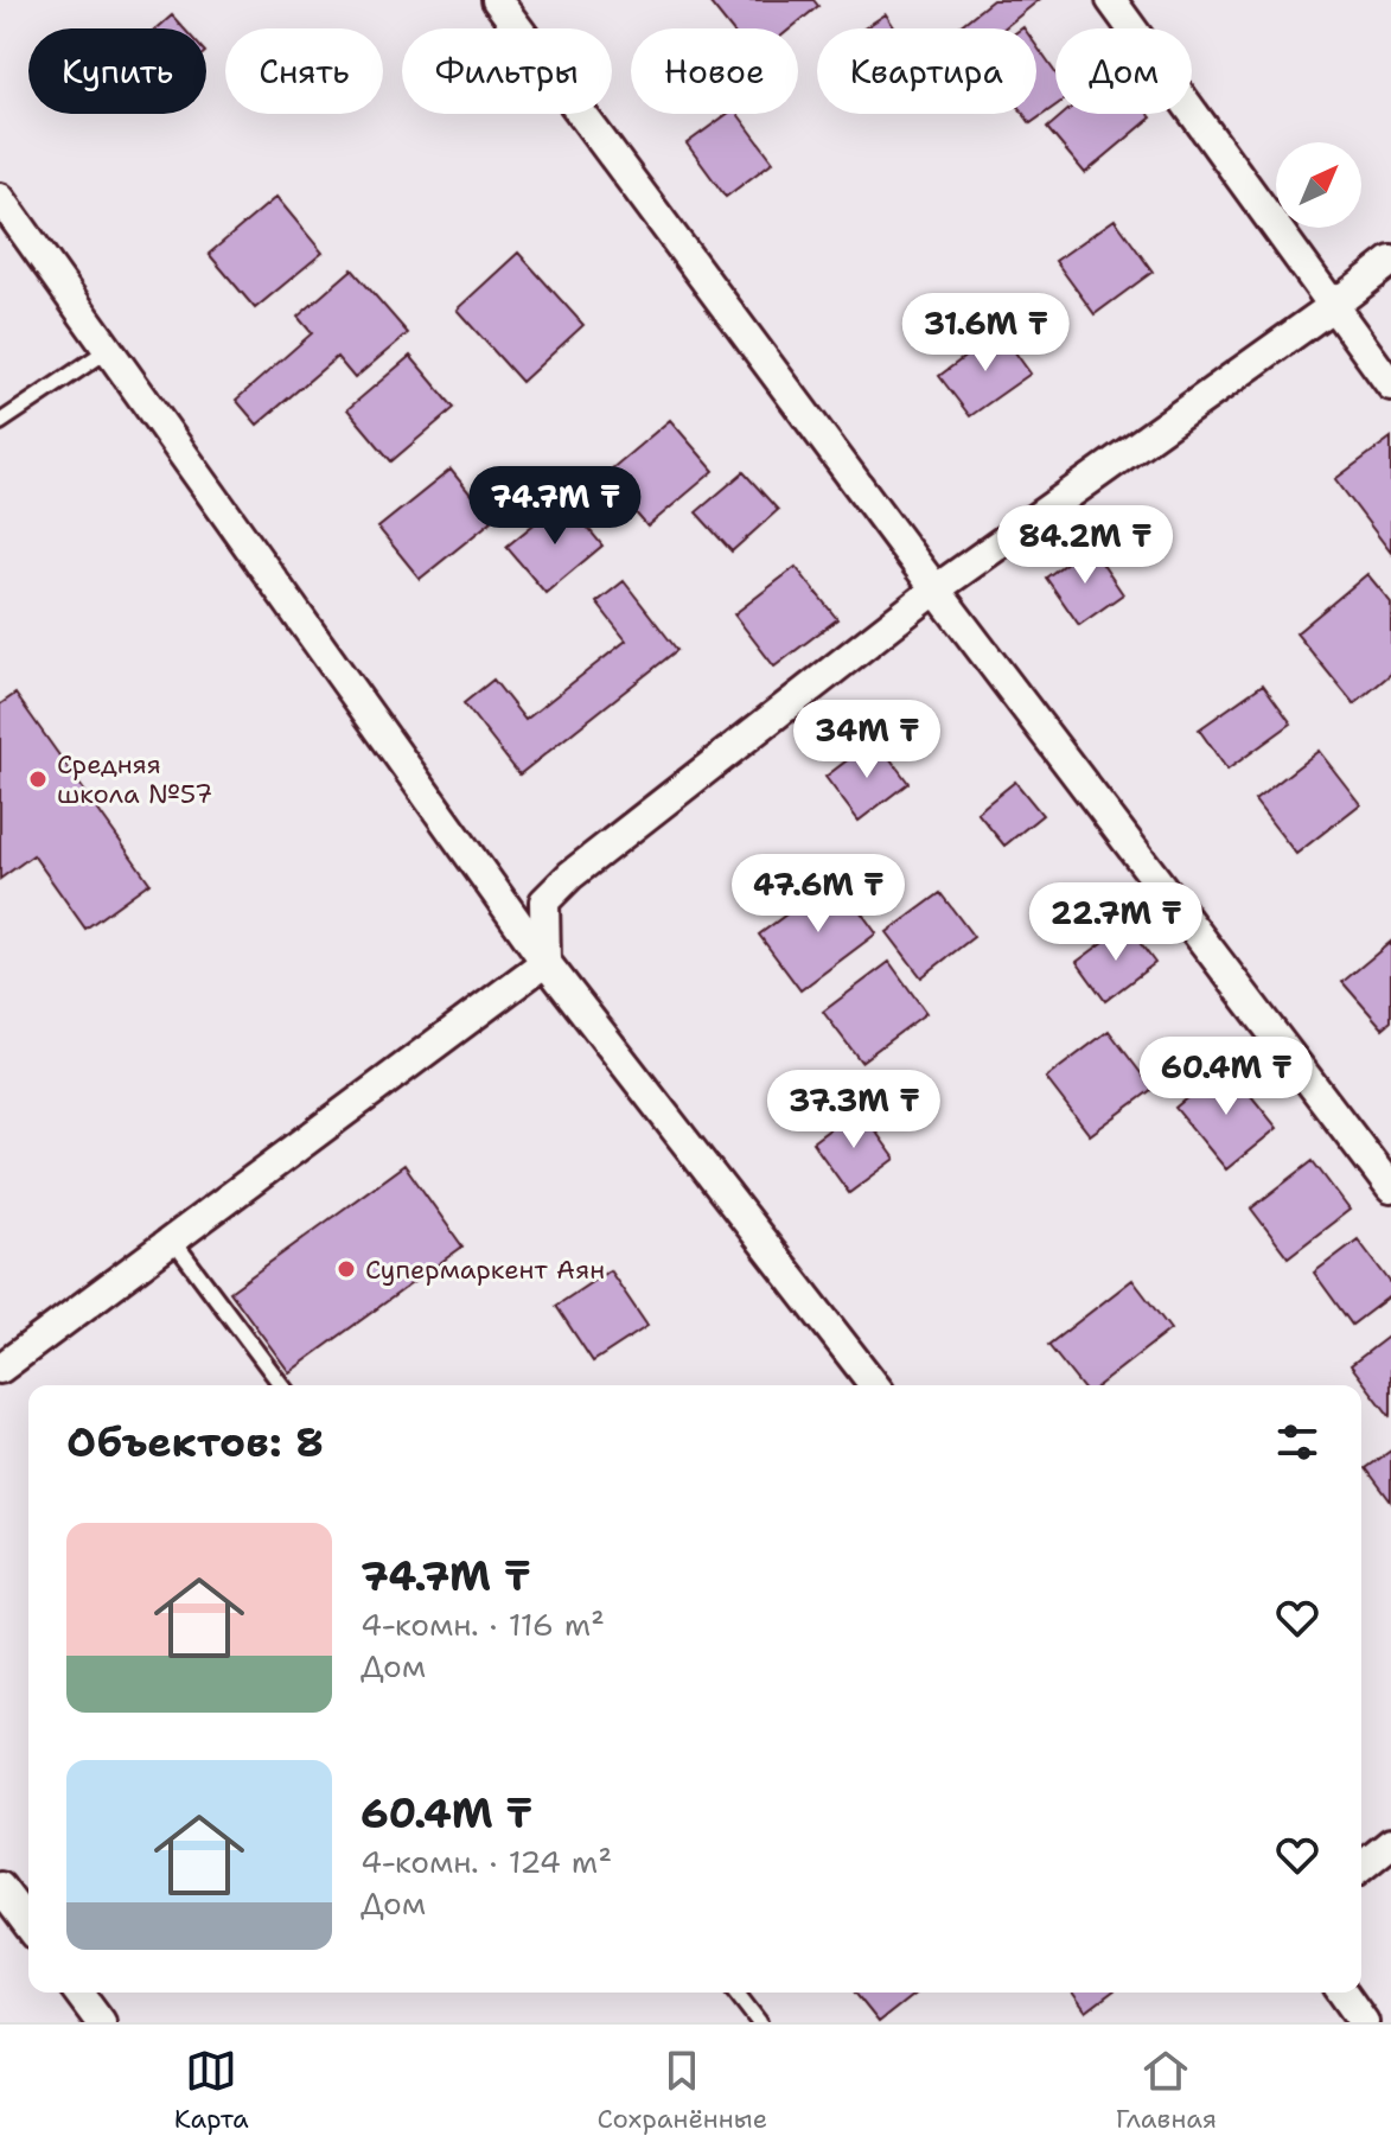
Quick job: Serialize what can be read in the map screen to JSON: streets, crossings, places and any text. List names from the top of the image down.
{
  "places": ["Средняя школа №57", "Супермаркент Аян"],
  "north": "top right",
  "page": {
    "chip": [
      "Купить",
      "Снять",
      "Фильтры",
      "Новое",
      "Квартира",
      "Дом"
    ],
    "price": [
      "31.6M ₸",
      "74.7M ₸",
      "84.2M ₸",
      "34M ₸",
      "47.6M ₸",
      "22.7M ₸",
      "60.4M ₸",
      "37.3M ₸"
    ],
    "heading": "Объектов: 8",
    "list": [
      {
        "name": "74.7M ₸",
        "note": "4-комн. · 116 m² · Дом"
      },
      {
        "name": "60.4M ₸",
        "note": "4-комн. · 124 m² · Дом"
      }
    ],
    "tabs": ["Карта", "Сохранённые", "Главная"]
  }
}
